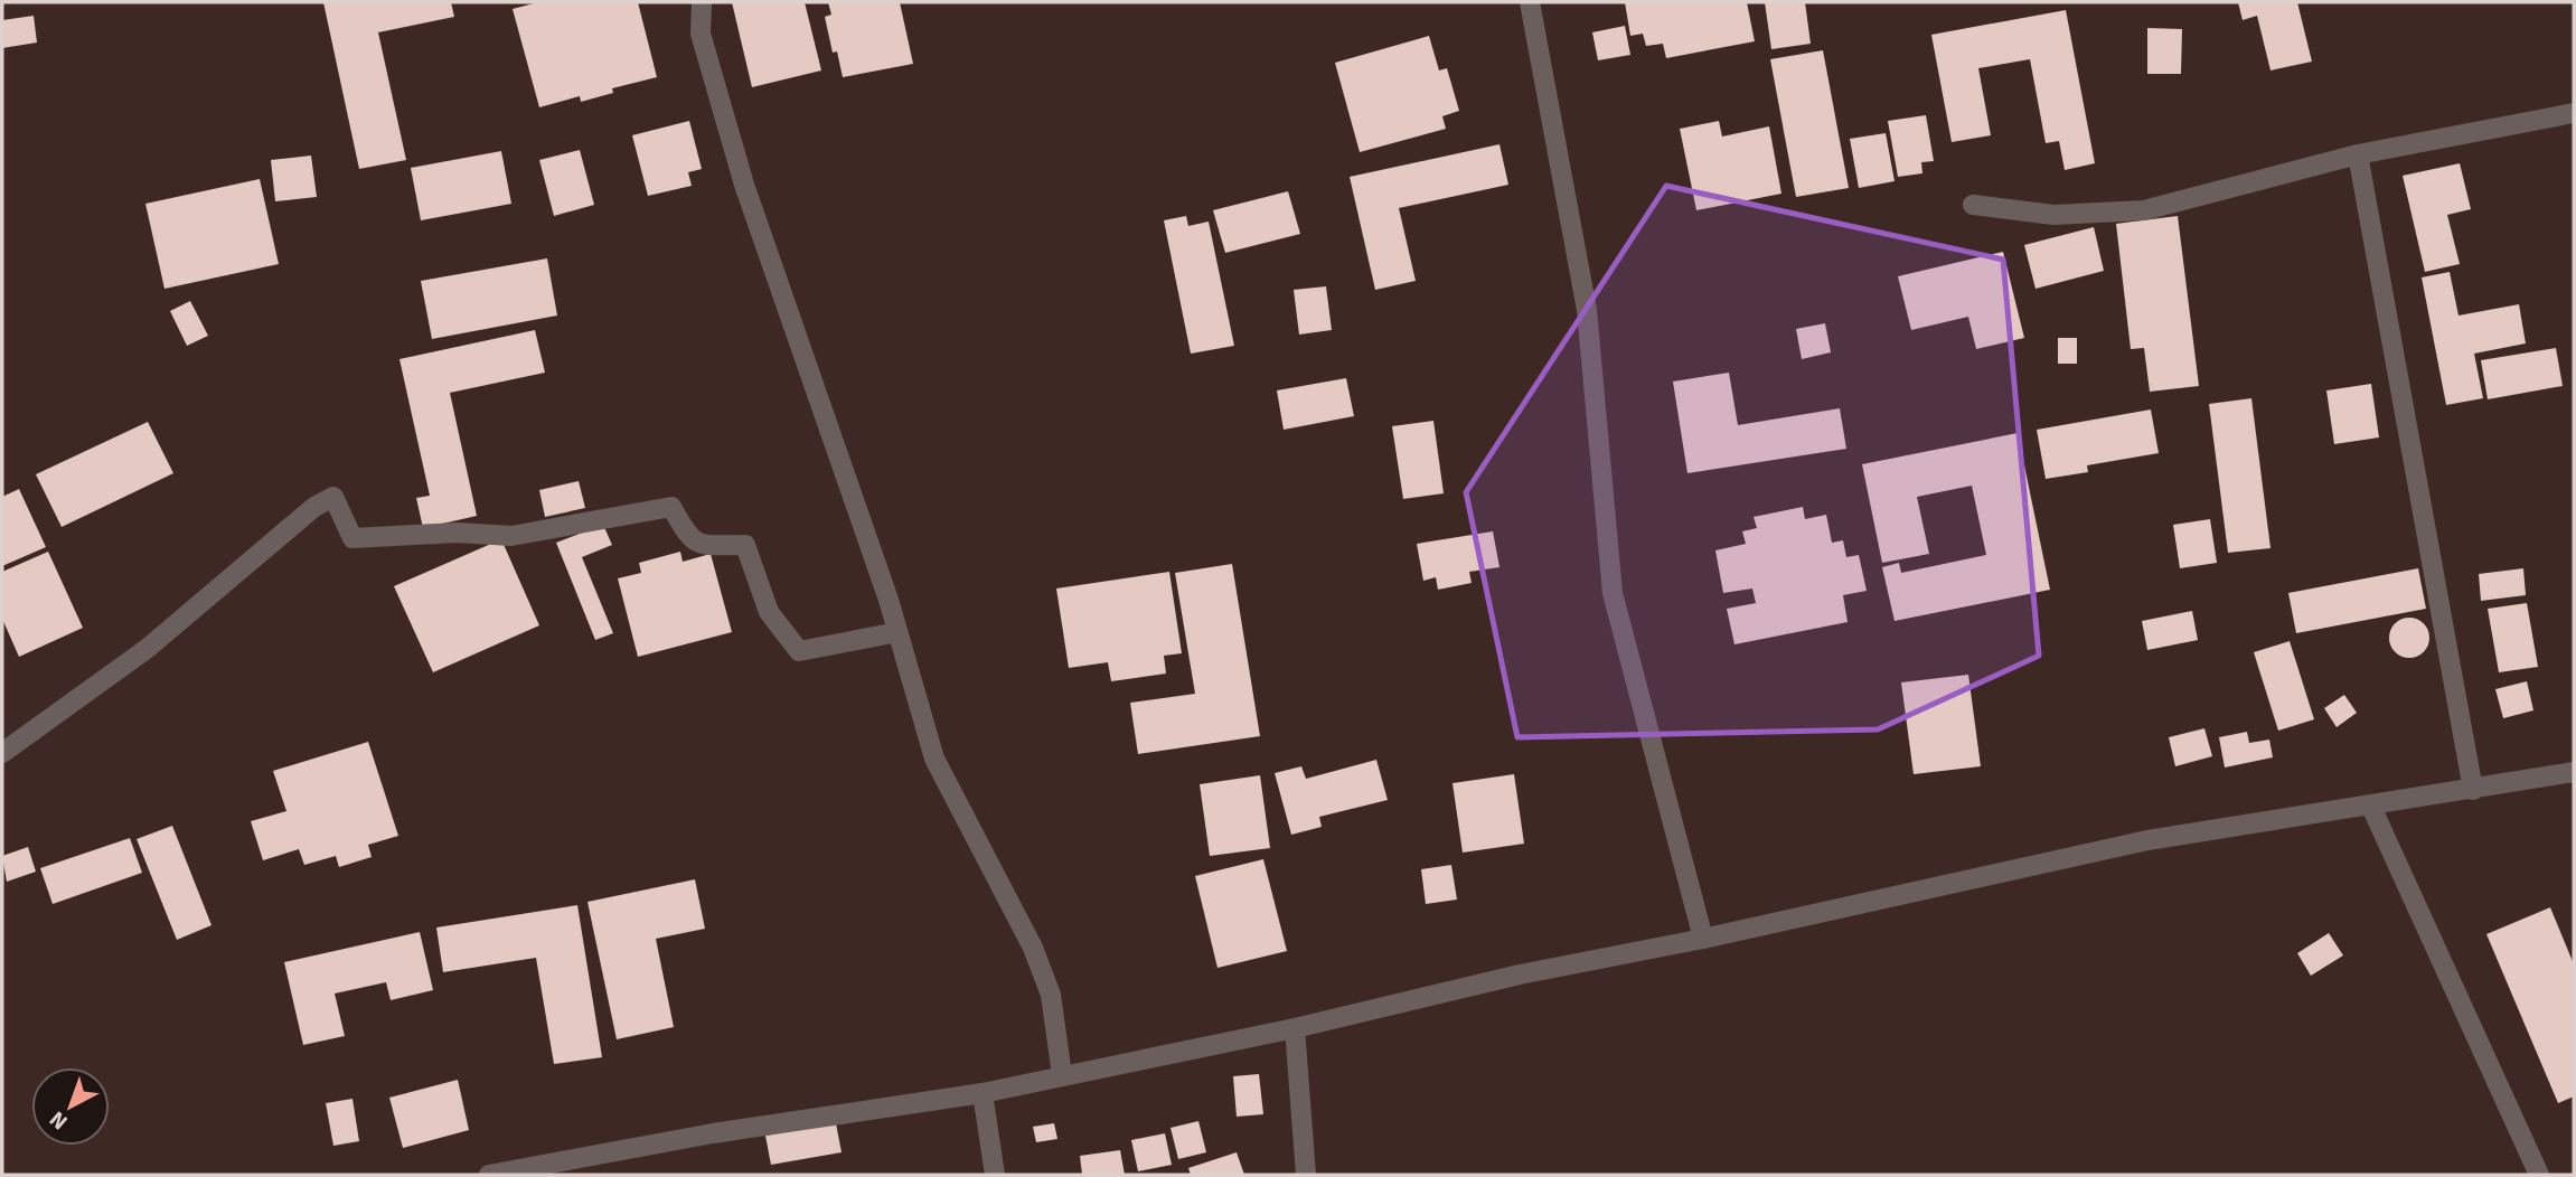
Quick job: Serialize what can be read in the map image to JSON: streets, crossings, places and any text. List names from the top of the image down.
{
  "north": "bottom left"
}
